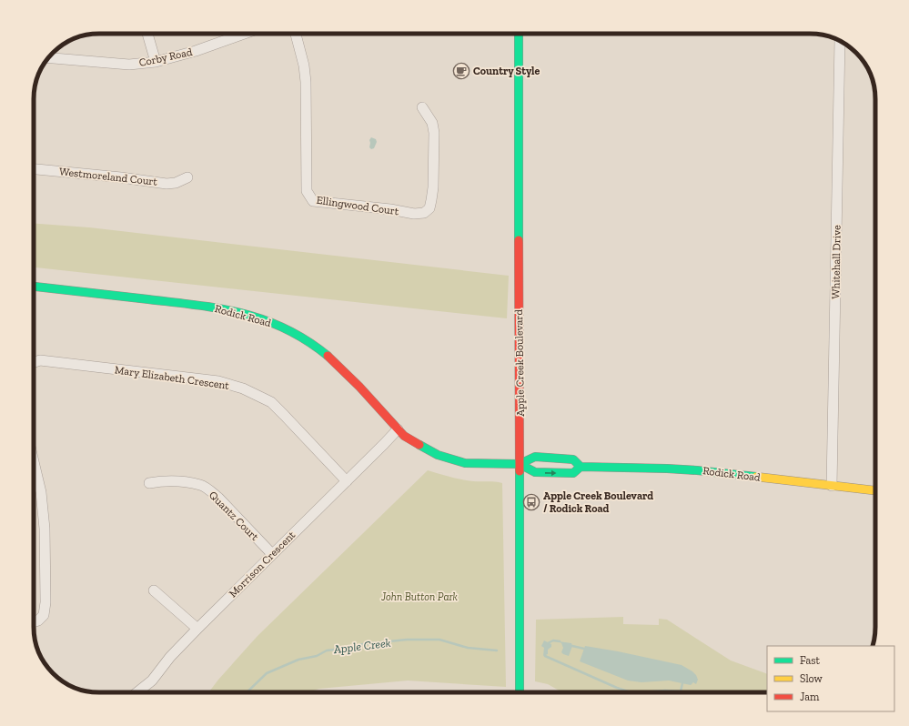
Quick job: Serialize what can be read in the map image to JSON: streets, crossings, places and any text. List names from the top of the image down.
{
  "streets": {
    "main road": ["Rodick Road", "Apple Creek Boulevard"],
    "street": [
      "Corby Road",
      "Westmoreland Court",
      "Ellingwood Court",
      "Whitehall Drive",
      "Mary Elizabeth Crescent",
      "Quantz Court",
      "Morrison Crescent"
    ]
  },
  "crossings": [
    ["Whitehall Drive", "Rodick Road"],
    ["Rodick Road", "Apple Creek Boulevard"],
    ["Rodick Road", "Morrison Crescent"],
    ["Mary Elizabeth Crescent", "Morrison Crescent"],
    ["Quantz Court", "Morrison Crescent"]
  ],
  "water": ["Apple Creek"],
  "parks": ["John Button Park"],
  "places": {
    "cafe": ["Country Style"],
    "bus stop": ["Apple Creek Boulevard / Rodick Road"]
  },
  "legend": ["Fast", "Slow", "Jam"]
}
